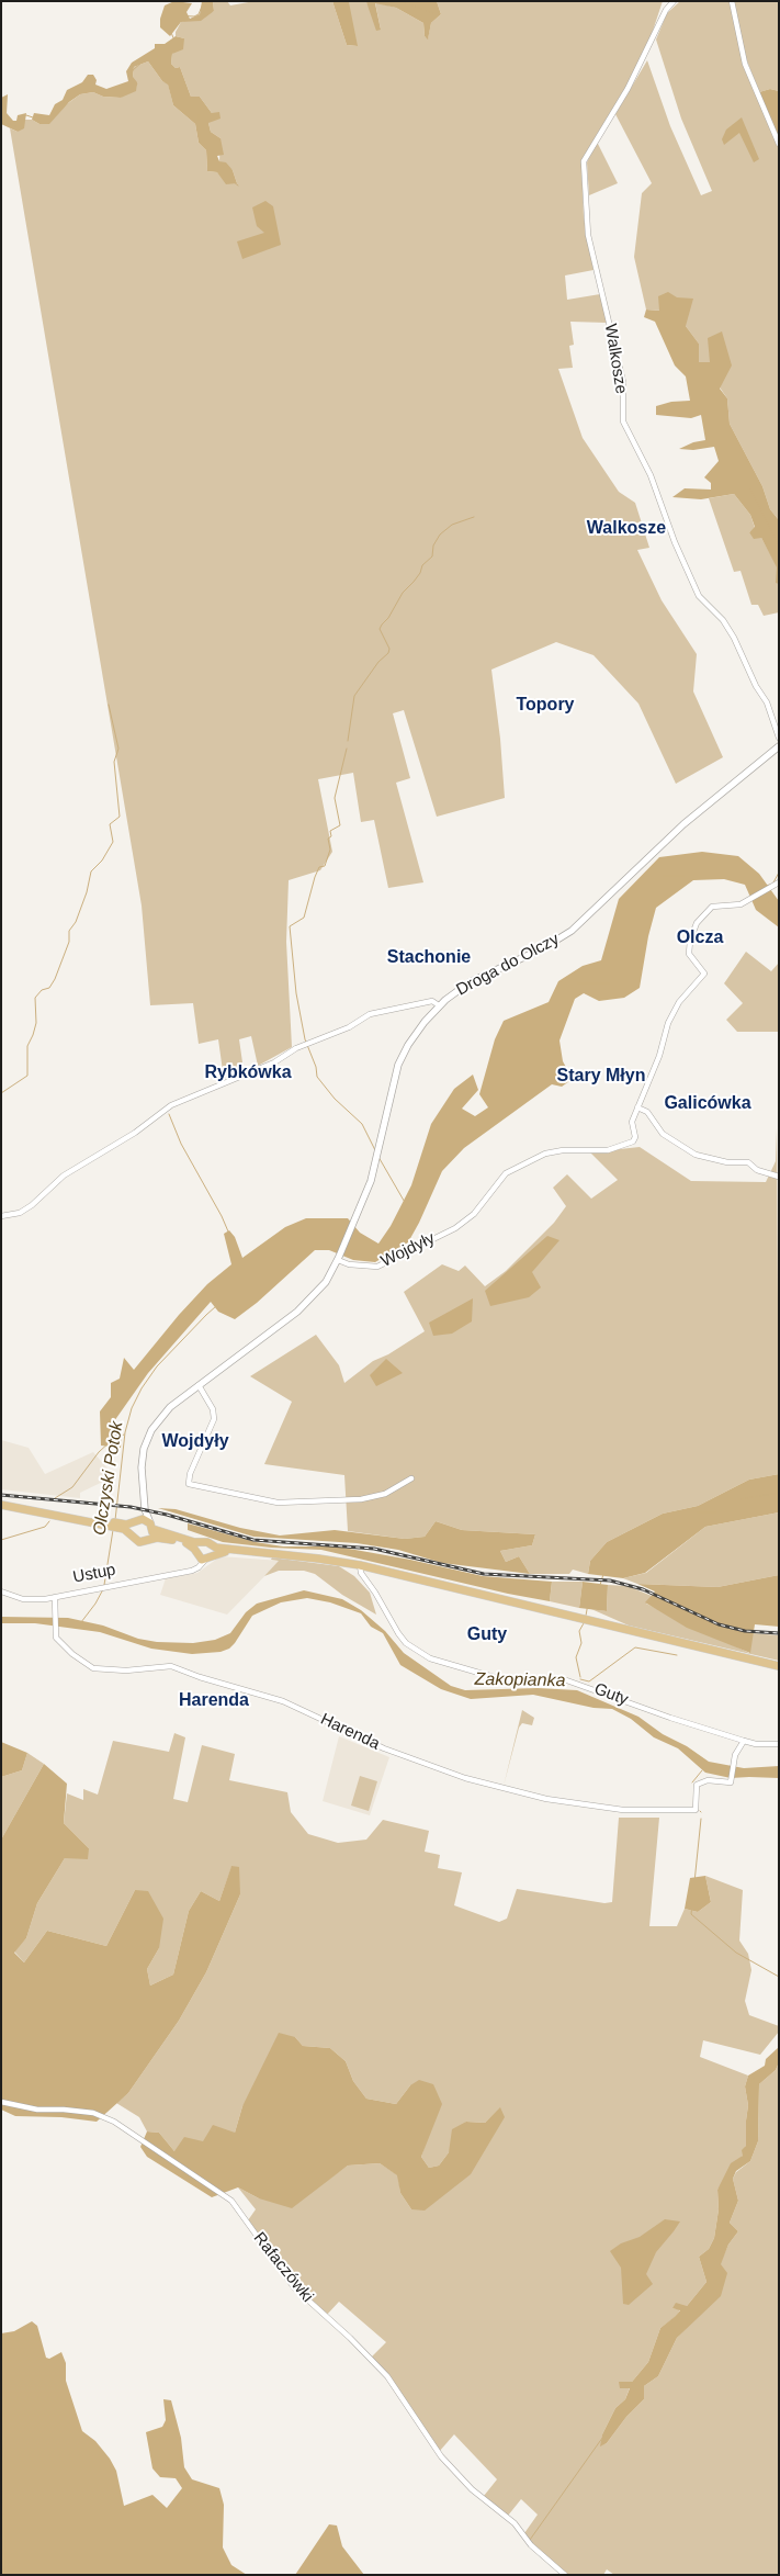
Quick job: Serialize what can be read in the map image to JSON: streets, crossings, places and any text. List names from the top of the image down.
{
  "streets": {
    "street": [
      "Walkosze",
      "Droga do Olczy",
      "Wojdyły",
      "Ustup",
      "Guty",
      "Harenda",
      "Rafaczówki"
    ]
  },
  "crossings": [
    ["Droga do Olczy", "Wojdyły"],
    ["Ustup", "Harenda"],
    ["Guty", "Harenda"]
  ],
  "districts": [
    "Walkosze",
    "Topory",
    "Olcza",
    "Stachonie",
    "Rybkówka",
    "Stary Młyn",
    "Galicówka",
    "Wojdyły",
    "Guty",
    "Harenda"
  ],
  "water": ["Olczyski Potok", "Zakopianka"]
}
